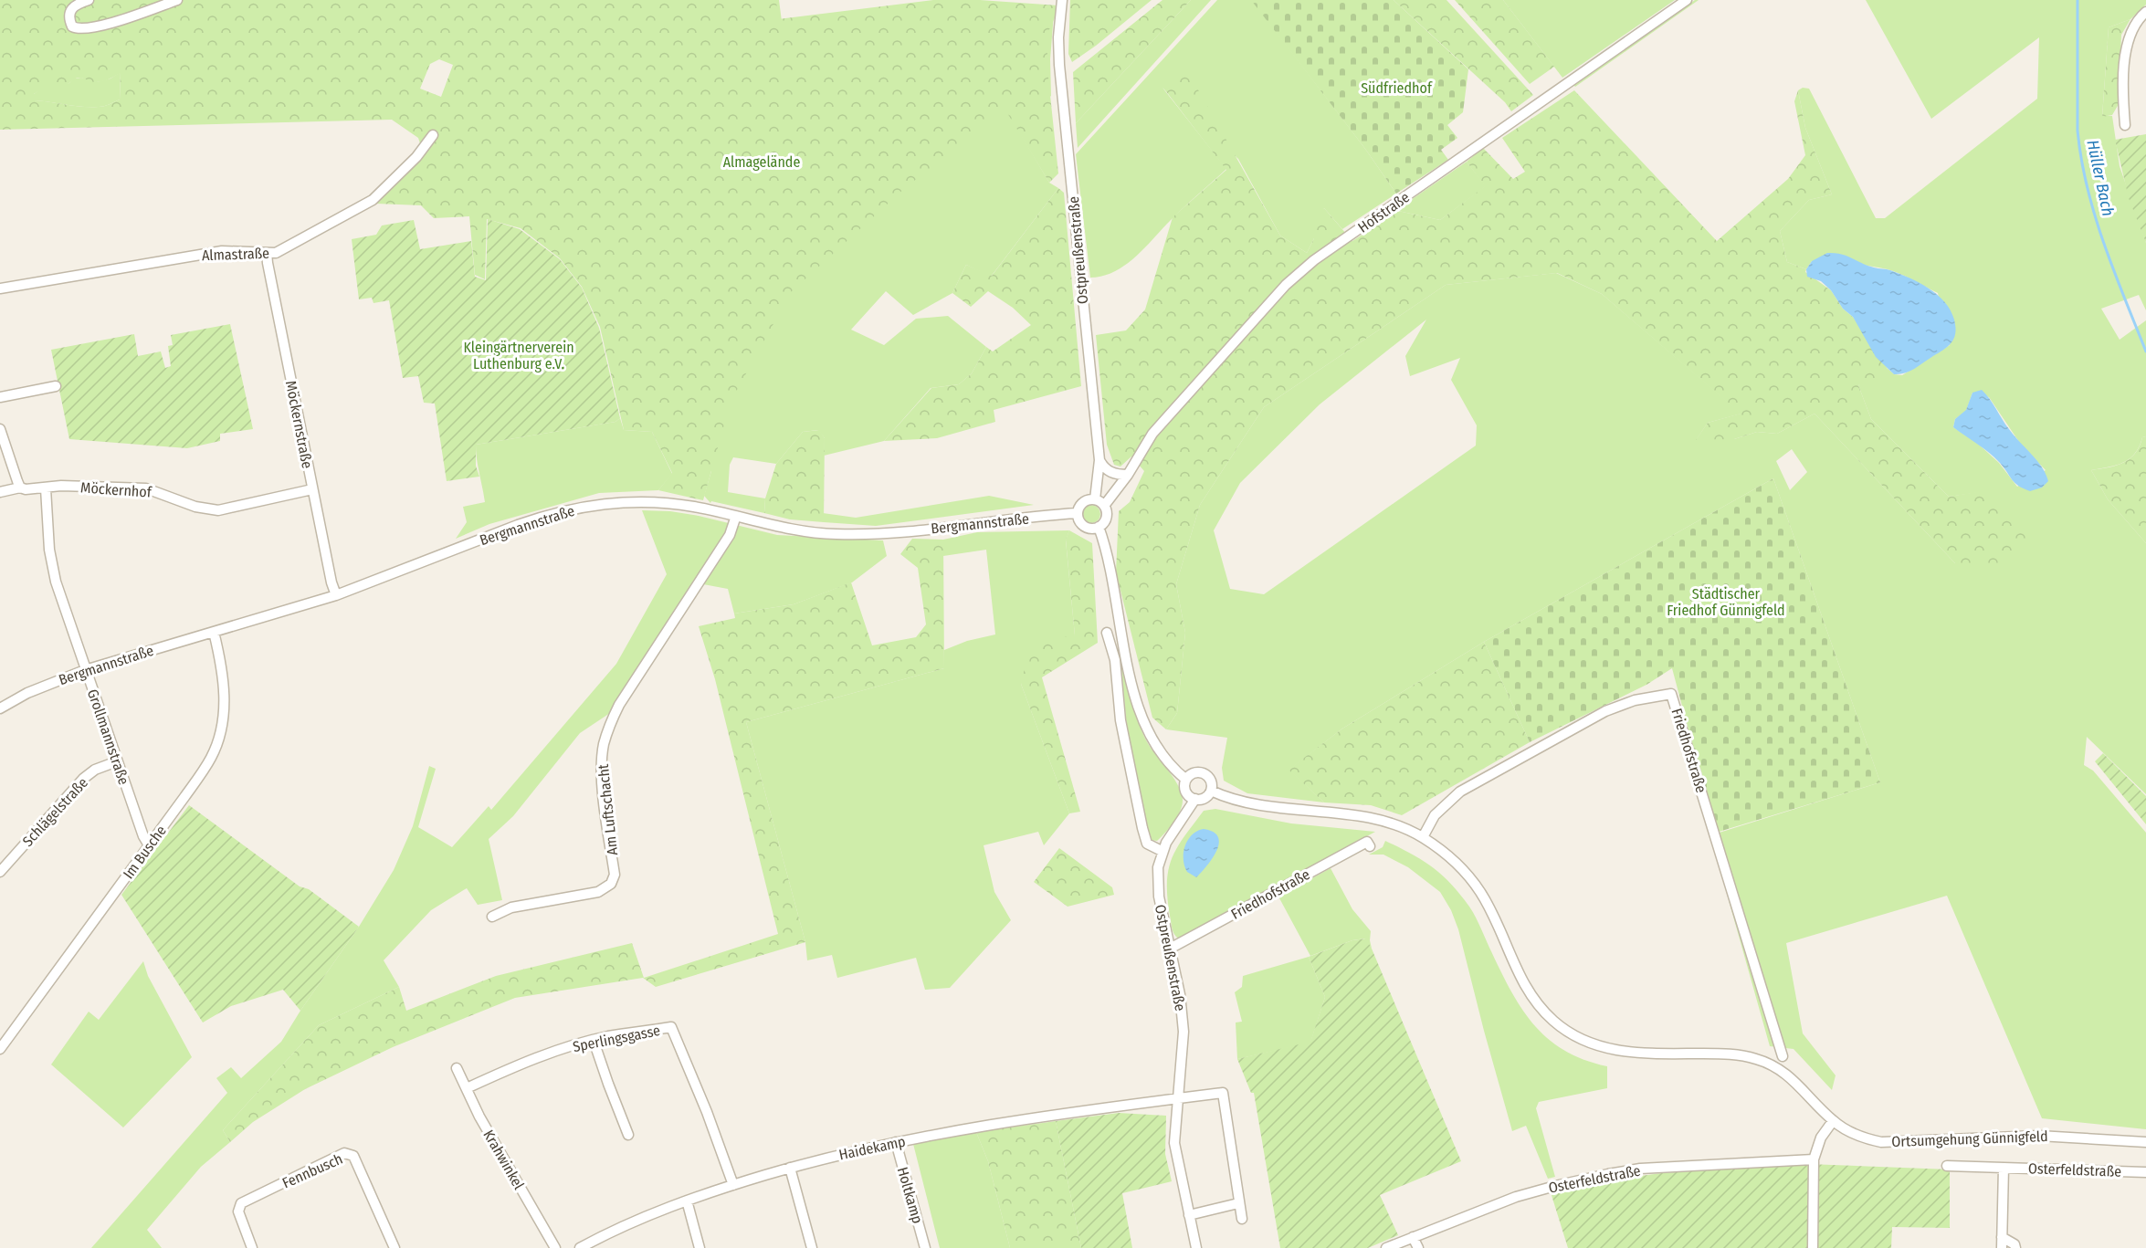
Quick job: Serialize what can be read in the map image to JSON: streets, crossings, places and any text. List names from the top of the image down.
{
  "streets": {
    "street": [
      "Hofstraße",
      "Ostpreußenstraße",
      "Almastraße",
      "Möckernstraße",
      "Möckernhof",
      "Bergmannstraße",
      "Grollmannstraße",
      "Friedhofstraße",
      "Am Luftschacht",
      "Schlägelstraße",
      "Im Busche",
      "Sperlingsgasse",
      "Ortsumgehung Günnigfeld",
      "Haidekamp",
      "Krahwinkel",
      "Osterfeldstraße",
      "Fennbusch",
      "Holtkamp"
    ]
  },
  "crossings": [
    ["Hofstraße", "Ostpreußenstraße"],
    ["Hofstraße", "Bergmannstraße"],
    ["Ostpreußenstraße", "Bergmannstraße"],
    ["Ostpreußenstraße", "Friedhofstraße"],
    ["Ostpreußenstraße", "Ortsumgehung Günnigfeld"],
    ["Ostpreußenstraße", "Haidekamp"],
    ["Almastraße", "Möckernstraße"],
    ["Möckernstraße", "Möckernhof"],
    ["Möckernstraße", "Bergmannstraße"],
    ["Möckernhof", "Grollmannstraße"],
    ["Bergmannstraße", "Grollmannstraße"],
    ["Bergmannstraße", "Am Luftschacht"],
    ["Bergmannstraße", "Im Busche"],
    ["Grollmannstraße", "Schlägelstraße"],
    ["Grollmannstraße", "Im Busche"],
    ["Friedhofstraße", "Ortsumgehung Günnigfeld"],
    ["Sperlingsgasse", "Haidekamp"],
    ["Sperlingsgasse", "Krahwinkel"],
    ["Haidekamp", "Holtkamp"]
  ],
  "water": ["Hüller Bach"],
  "parks": [
    "Südfriedhof",
    "Almagelände",
    "Kleingärtnerverein Luthenburg e.V.",
    "Städtischer Friedhof Günnigfeld"
  ]
}
